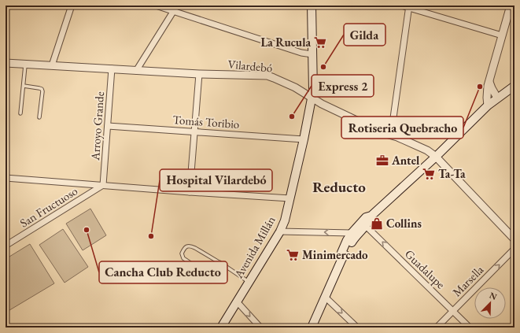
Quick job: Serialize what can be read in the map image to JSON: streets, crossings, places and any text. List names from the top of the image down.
{
  "streets": {
    "main road": ["Avenida Millán"],
    "street": [
      "Vilardebó",
      "Tomás Toribio",
      "Arroyo Grande",
      "San Fructuoso",
      "Guadalupe",
      "Marsella"
    ]
  },
  "crossings": [
    ["Vilardebó", "Arroyo Grande"],
    ["Vilardebó", "Avenida Millán"],
    ["Tomás Toribio", "Arroyo Grande"],
    ["Tomás Toribio", "Avenida Millán"],
    ["Arroyo Grande", "San Fructuoso"],
    ["Guadalupe", "Marsella"]
  ],
  "one_way": ["Guadalupe", "Marsella"],
  "districts": ["Reducto"],
  "places": {
    "supermarket": ["La Rucula", "Ta-Ta", "Minimercado"],
    "other": [
      "Gilda",
      "Rotiseria Quebracho",
      "Express 2",
      "Cancha Club Reducto",
      "Hospital Vilardebó"
    ],
    "office": ["Antel"],
    "shop": ["Collins"]
  },
  "north": "top right"
}
